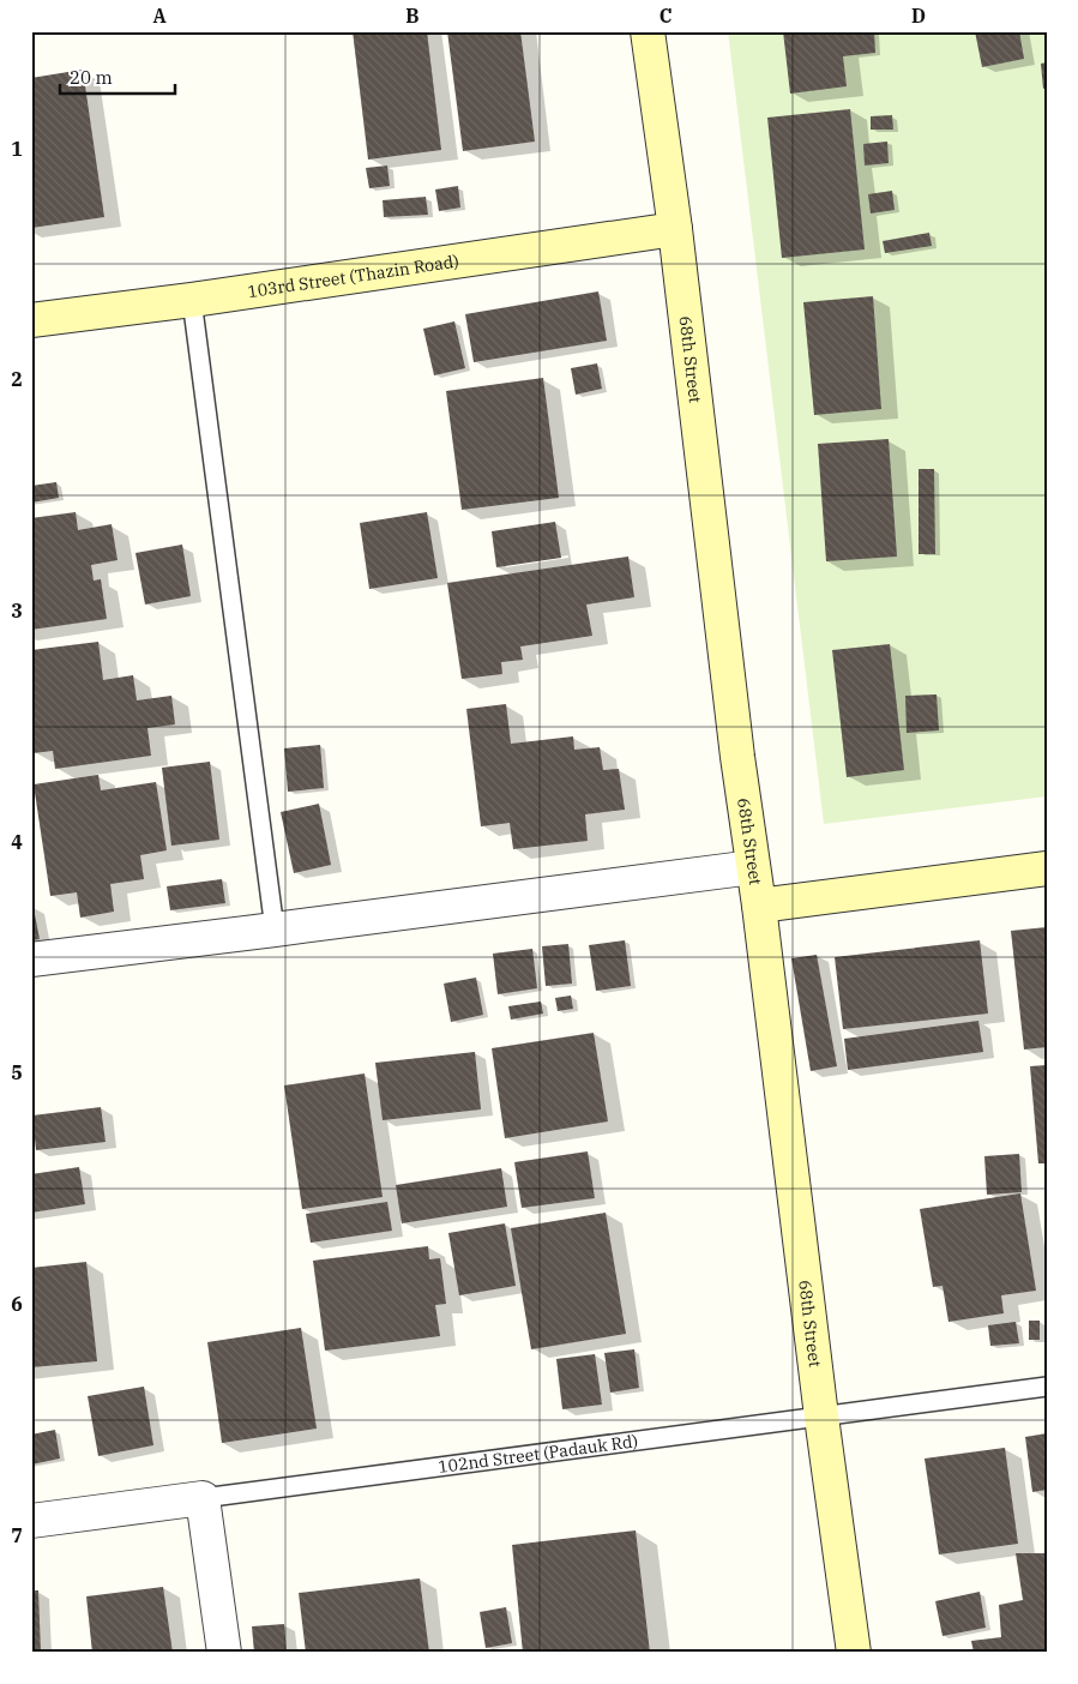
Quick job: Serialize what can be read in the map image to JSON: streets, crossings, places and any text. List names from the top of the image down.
{
  "streets": {
    "main road": ["103rd Street (Thazin Road)", "68th Street"],
    "street": ["102nd Street (Padauk Rd)"]
  },
  "crossings": [
    ["103rd Street (Thazin Road)", "68th Street"],
    ["68th Street", "102nd Street (Padauk Rd)"]
  ],
  "scale_bar": "20 m",
  "grid": {
    "columns": [
      "A",
      "B",
      "C",
      "D"
    ],
    "rows": [
      "1",
      "2",
      "3",
      "4",
      "5",
      "6",
      "7"
    ]
  }
}
